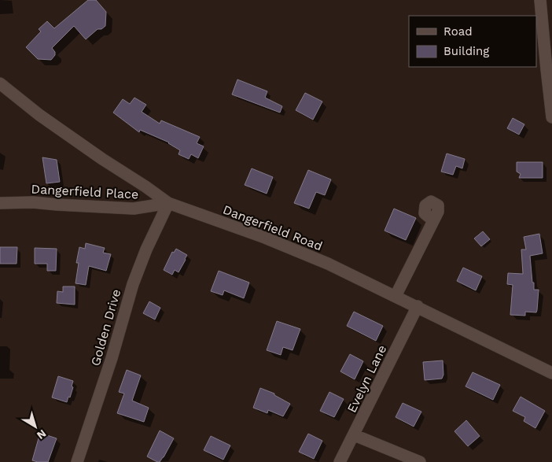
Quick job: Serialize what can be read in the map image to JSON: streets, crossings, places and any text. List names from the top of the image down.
{
  "streets": {
    "street": [
      "Dangerfield Place",
      "Dangerfield Road",
      "Golden Drive",
      "Evelyn Lane"
    ]
  },
  "crossings": [
    ["Dangerfield Place", "Dangerfield Road"],
    ["Dangerfield Place", "Golden Drive"],
    ["Dangerfield Road", "Golden Drive"],
    ["Dangerfield Road", "Evelyn Lane"]
  ],
  "legend": ["Road", "Building"],
  "north": "bottom right"
}
